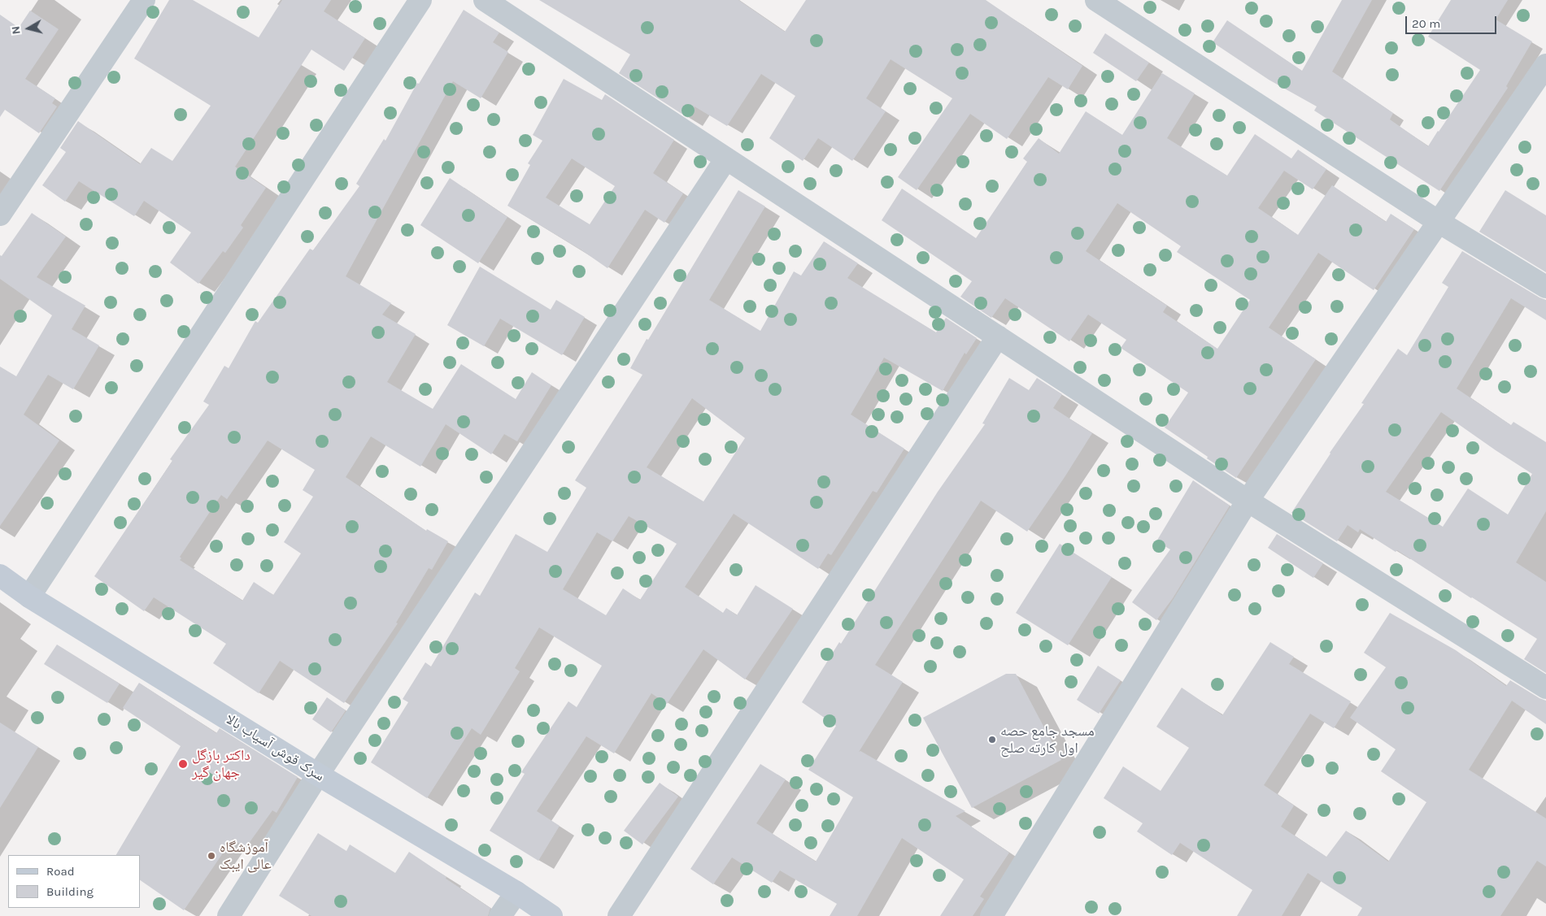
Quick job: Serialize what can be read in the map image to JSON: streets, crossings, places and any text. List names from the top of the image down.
{
  "streets": {
    "street": ["سرک قوش آسیاب بالا"]
  },
  "places": ["مسجد جامع حصه اول کارته صلح", "داکتر بازگل جهان گیر", "آموزشگاه عالی ایبک"],
  "legend": ["Road", "Building"],
  "scale_bar": "20 m",
  "north": "left"
}
